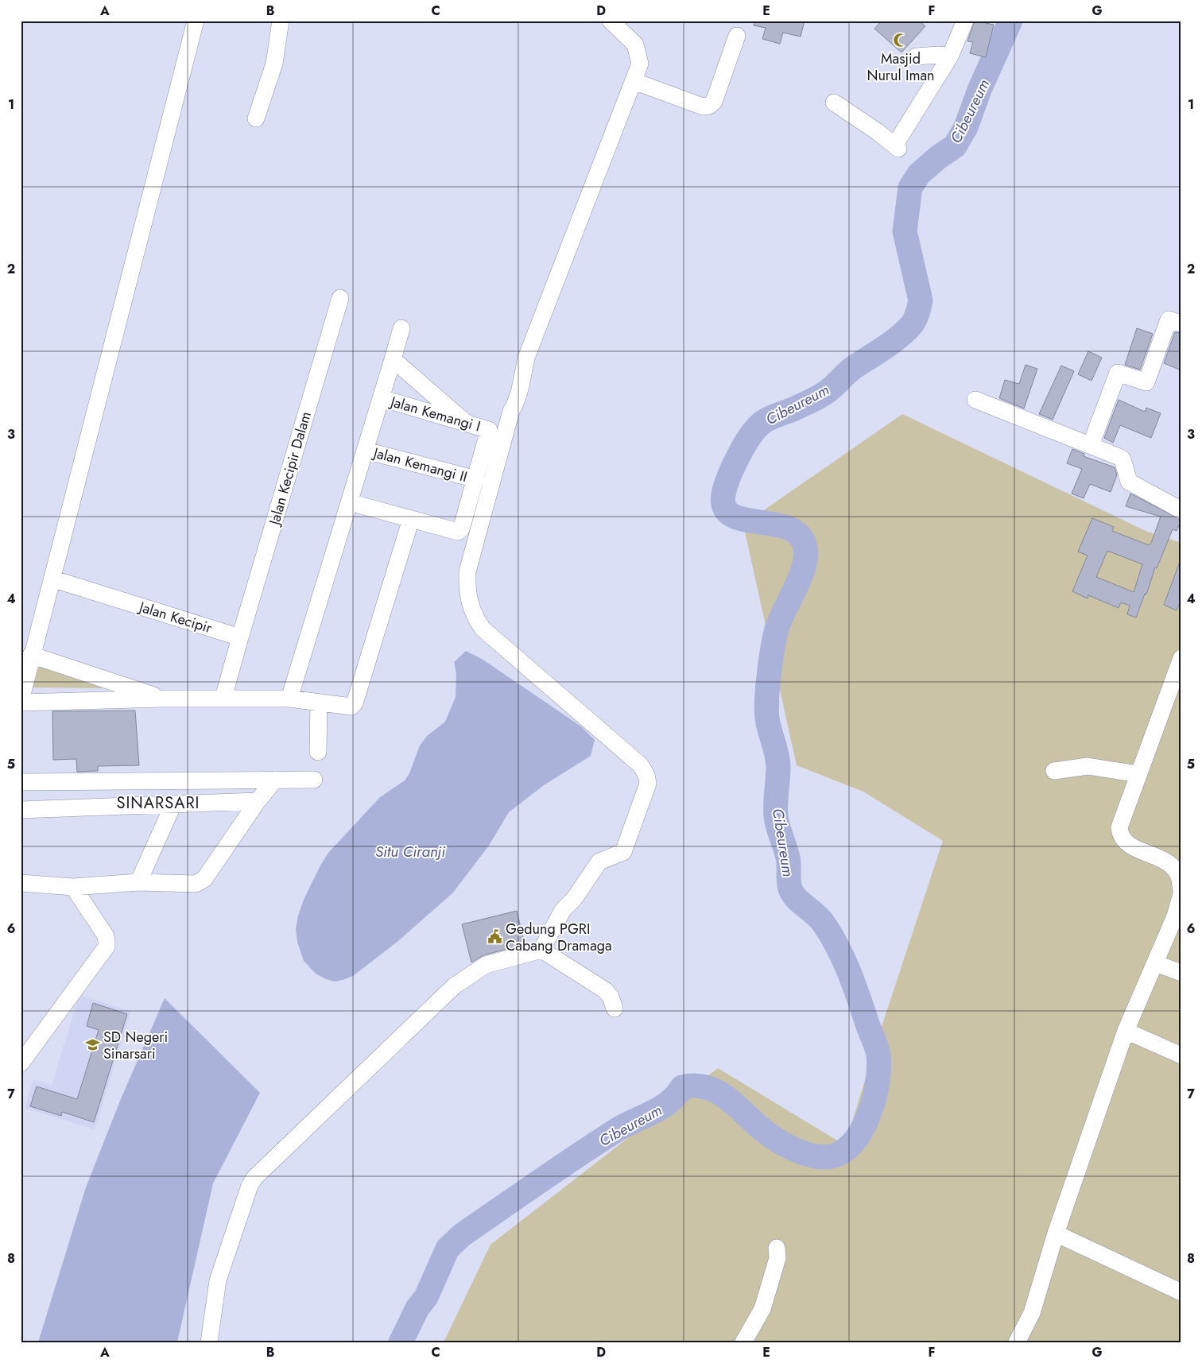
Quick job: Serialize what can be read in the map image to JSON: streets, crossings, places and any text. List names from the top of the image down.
{
  "streets": {
    "street": [
      "Jalan Kemangi I",
      "Jalan Kemangi II",
      "Jalan Kecipir Dalam",
      "Jalan Kecipir"
    ]
  },
  "crossings": [
    ["Jalan Kemangi I", "Jalan Kemangi II"],
    ["Jalan Kecipir Dalam", "Jalan Kecipir"]
  ],
  "districts": ["SINARSARI"],
  "water": ["Cibeureum", "Situ Ciranji"],
  "places": {
    "mosque": ["Masjid Nurul Iman"],
    "public building": ["Gedung PGRI Cabang Dramaga"],
    "school or university": ["SD Negeri Sinarsari"]
  },
  "grid": {
    "columns": [
      "A",
      "B",
      "C",
      "D",
      "E",
      "F",
      "G"
    ],
    "rows": [
      "1",
      "2",
      "3",
      "4",
      "5",
      "6",
      "7",
      "8"
    ]
  }
}
